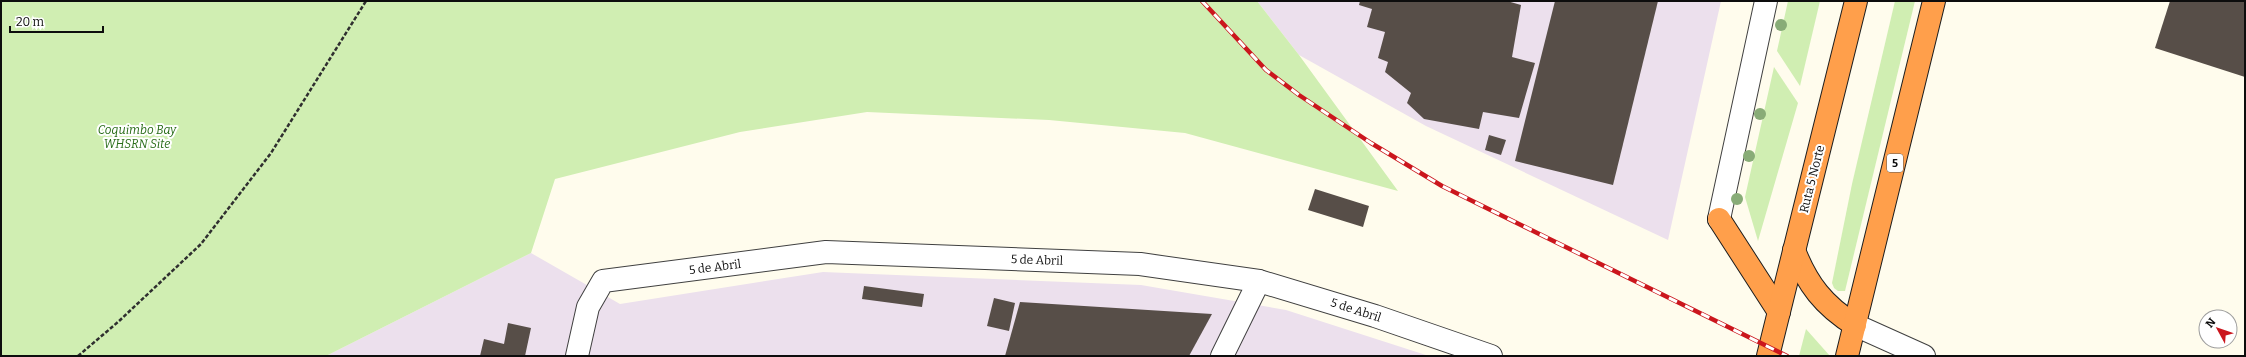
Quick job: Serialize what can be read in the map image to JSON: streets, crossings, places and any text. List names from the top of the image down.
{
  "streets": {
    "highway": ["5", "Ruta 5 Norte"],
    "street": ["5 de Abril"]
  },
  "parks": ["Coquimbo Bay WHSRN Site"],
  "scale_bar": "20 m",
  "north": "top left"
}
